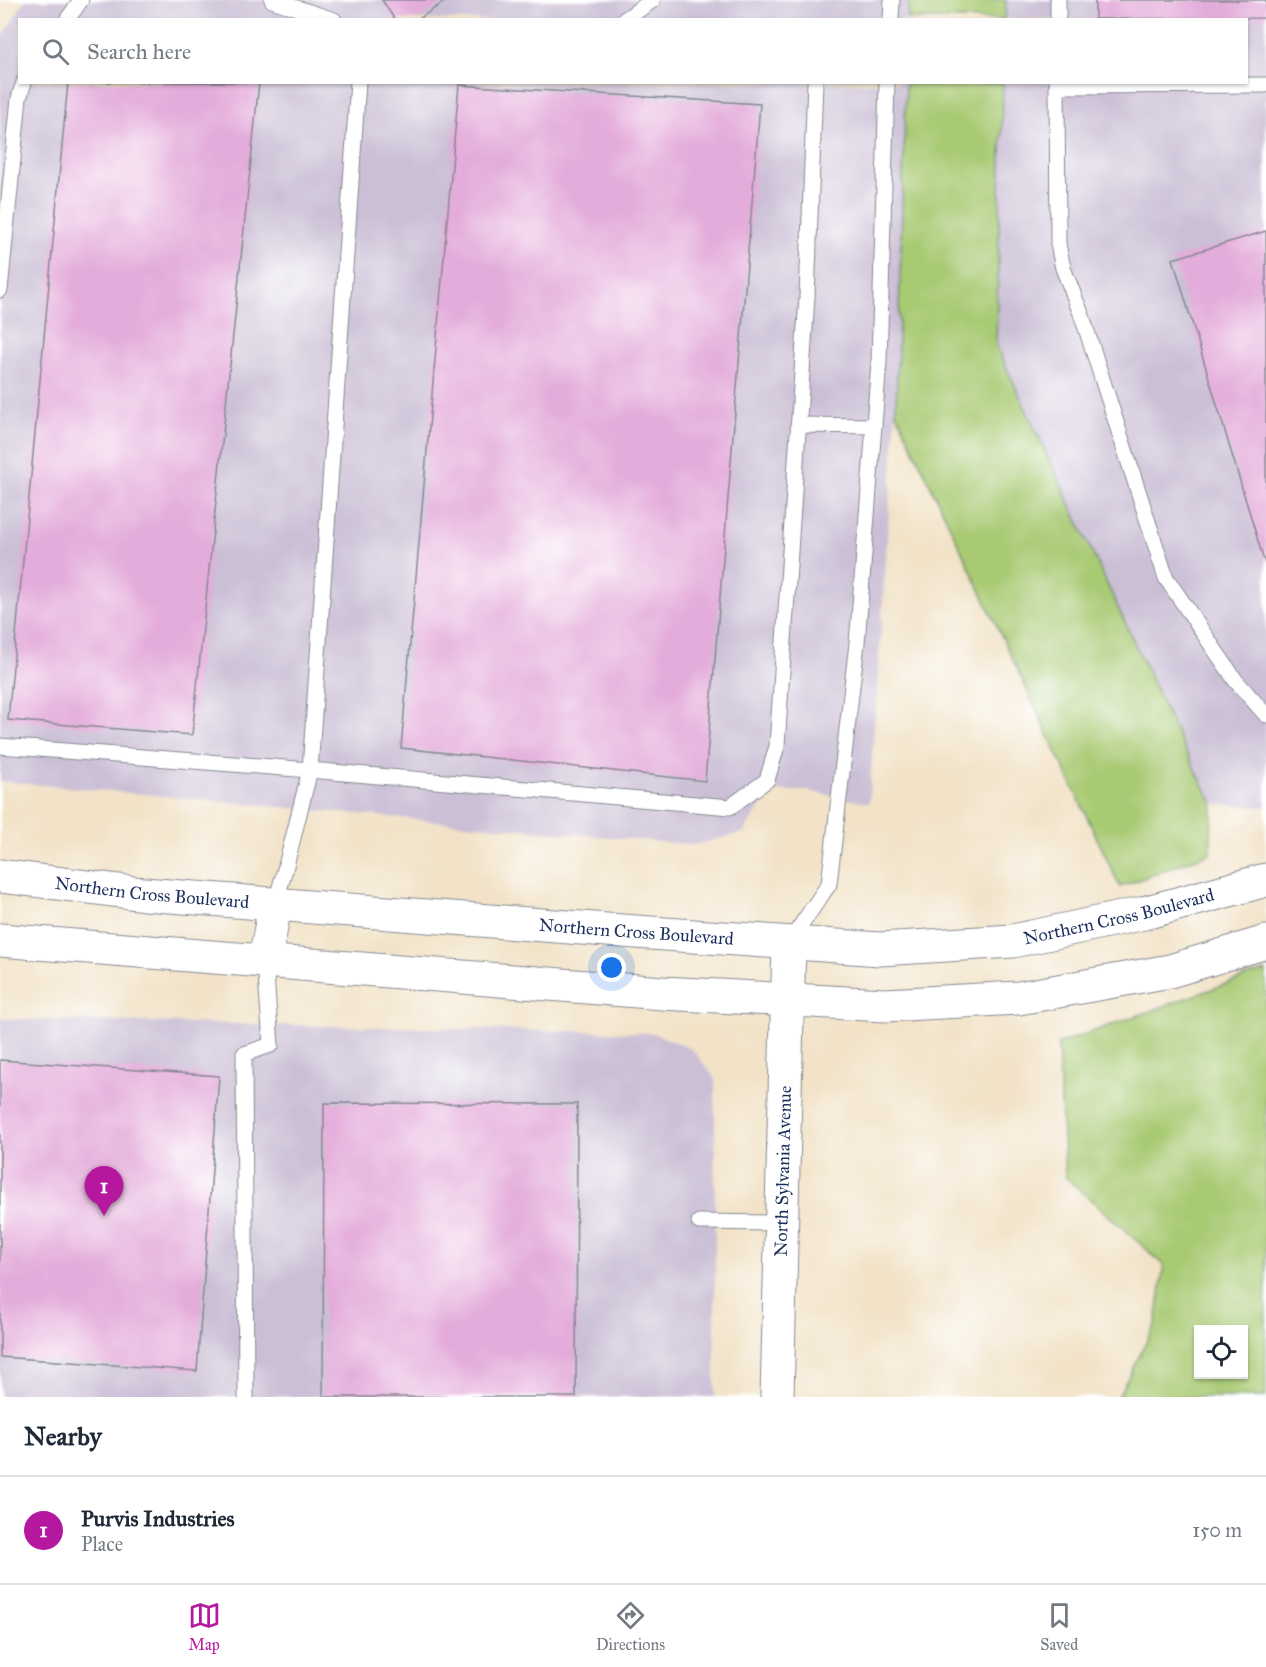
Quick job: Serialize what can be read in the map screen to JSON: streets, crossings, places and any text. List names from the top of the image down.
{
  "streets": {
    "street": ["Northern Cross Boulevard", "North Sylvania Avenue"]
  },
  "crossings": [
    ["Northern Cross Boulevard", "North Sylvania Avenue"]
  ],
  "page": {
    "search": "Search here",
    "pins": "1",
    "heading": "Nearby",
    "list": [
      {
        "mark": "1",
        "name": "Purvis Industries",
        "note": "Place",
        "value": "150 m"
      }
    ],
    "nav": ["Map", "Directions", "Saved"]
  }
}
